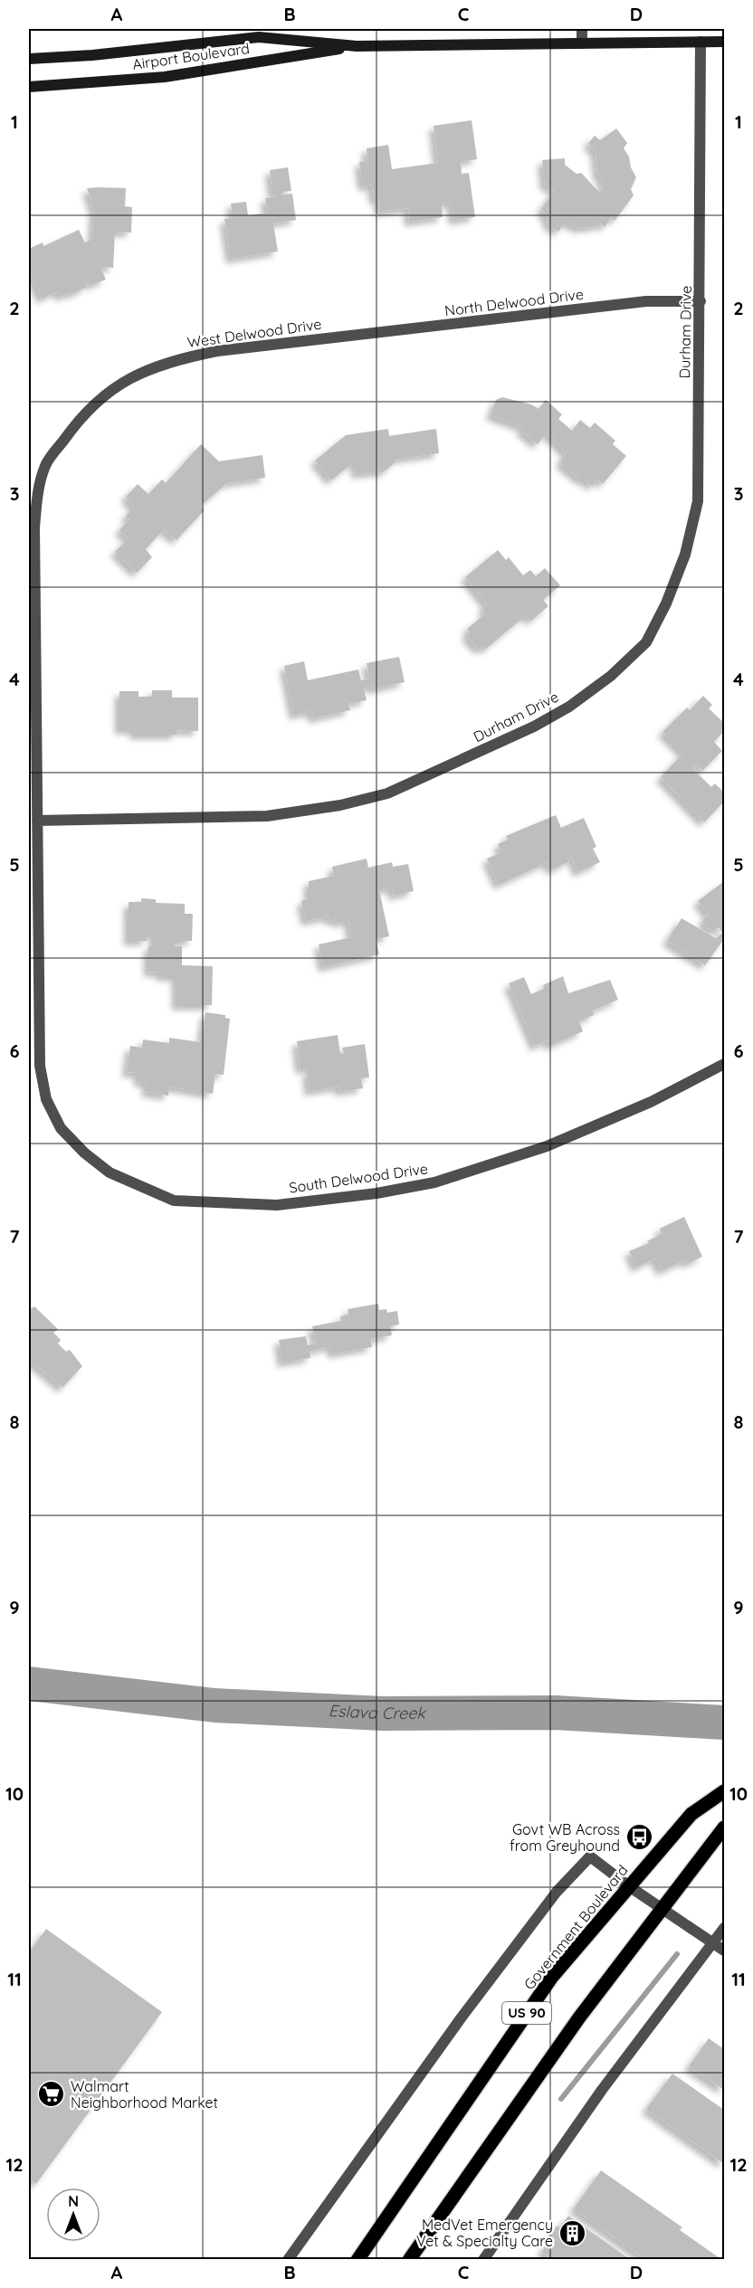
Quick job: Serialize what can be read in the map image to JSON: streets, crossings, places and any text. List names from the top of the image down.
{
  "streets": {
    "main road": ["Airport Boulevard", "Government Boulevard", "US 90"],
    "street": [
      "North Delwood Drive",
      "Durham Drive",
      "West Delwood Drive",
      "South Delwood Drive"
    ]
  },
  "crossings": [
    ["Airport Boulevard", "Durham Drive"],
    ["North Delwood Drive", "Durham Drive"],
    ["North Delwood Drive", "West Delwood Drive"],
    ["Durham Drive", "West Delwood Drive"],
    ["West Delwood Drive", "South Delwood Drive"]
  ],
  "water": ["Eslava Creek"],
  "places": {
    "bus stop": ["Govt WB Across from Greyhound"],
    "supermarket": ["Walmart Neighborhood Market"],
    "building": ["MedVet Emergency Vet & Specialty Care"]
  },
  "north": "top",
  "grid": {
    "columns": [
      "A",
      "B",
      "C",
      "D"
    ],
    "rows": [
      "1",
      "2",
      "3",
      "4",
      "5",
      "6",
      "7",
      "8",
      "9",
      "10",
      "11",
      "12"
    ]
  }
}
